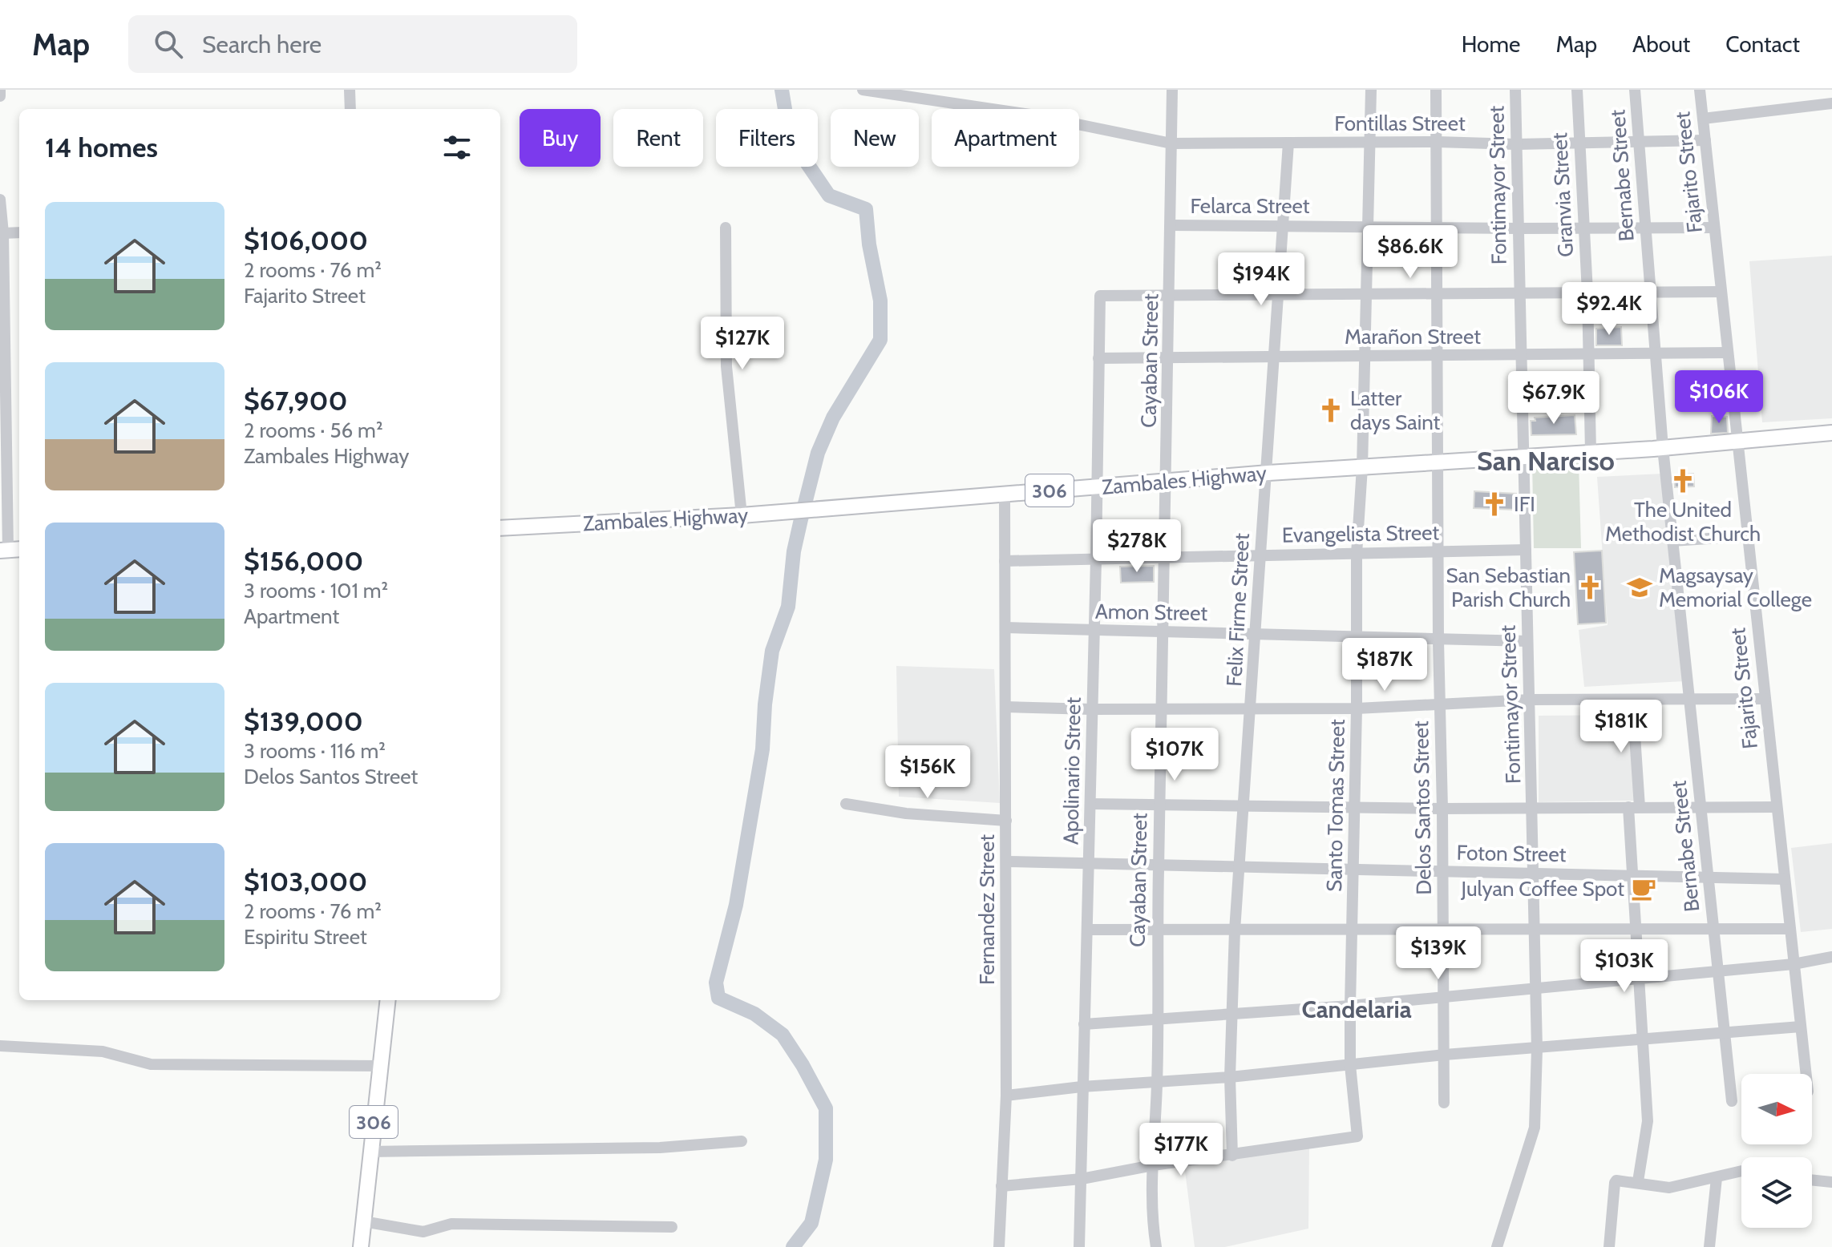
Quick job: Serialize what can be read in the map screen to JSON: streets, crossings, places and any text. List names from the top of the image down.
{
  "streets": {
    "main road": ["Zambales Highway", "306"],
    "street": [
      "Fontillas Street",
      "Fajarito Street",
      "Bernabe Street",
      "Fontimayor Street",
      "Granvia Street",
      "Felarca Street",
      "Marañon Street",
      "Cayaban Street",
      "Evangelista Street",
      "Felix Firme Street",
      "Amon Street",
      "Apolinario Street",
      "Santo Tomas Street",
      "Delos Santos Street",
      "Foton Street",
      "Fernandez Street"
    ]
  },
  "crossings": [
    ["Fontillas Street", "Fajarito Street"],
    ["Fontillas Street", "Bernabe Street"],
    ["Fontillas Street", "Fontimayor Street"],
    ["Fontillas Street", "Granvia Street"],
    ["Fontillas Street", "Cayaban Street"],
    ["Fontillas Street", "Felix Firme Street"],
    ["Fontillas Street", "Santo Tomas Street"],
    ["Fontillas Street", "Delos Santos Street"],
    ["Fajarito Street", "Felarca Street"],
    ["Fajarito Street", "Marañon Street"],
    ["Fajarito Street", "Zambales Highway"],
    ["Fajarito Street", "Foton Street"],
    ["Bernabe Street", "Felarca Street"],
    ["Bernabe Street", "Marañon Street"],
    ["Bernabe Street", "Zambales Highway"],
    ["Bernabe Street", "Foton Street"],
    ["Fontimayor Street", "Felarca Street"],
    ["Fontimayor Street", "Marañon Street"],
    ["Fontimayor Street", "Zambales Highway"],
    ["Fontimayor Street", "Evangelista Street"],
    ["Fontimayor Street", "Amon Street"],
    ["Fontimayor Street", "Foton Street"],
    ["Granvia Street", "Felarca Street"],
    ["Granvia Street", "Marañon Street"],
    ["Granvia Street", "Zambales Highway"],
    ["Felarca Street", "Cayaban Street"],
    ["Felarca Street", "Felix Firme Street"],
    ["Felarca Street", "Santo Tomas Street"],
    ["Felarca Street", "Delos Santos Street"],
    ["Marañon Street", "Cayaban Street"],
    ["Marañon Street", "Felix Firme Street"],
    ["Marañon Street", "Apolinario Street"],
    ["Marañon Street", "Santo Tomas Street"],
    ["Marañon Street", "Delos Santos Street"],
    ["Cayaban Street", "Zambales Highway"],
    ["Cayaban Street", "Evangelista Street"],
    ["Cayaban Street", "Amon Street"],
    ["Cayaban Street", "Apolinario Street"],
    ["Cayaban Street", "Foton Street"],
    ["Zambales Highway", "Felix Firme Street"],
    ["Zambales Highway", "Apolinario Street"],
    ["Zambales Highway", "Santo Tomas Street"],
    ["Zambales Highway", "Delos Santos Street"],
    ["Zambales Highway", "Fernandez Street"],
    ["Evangelista Street", "Felix Firme Street"],
    ["Evangelista Street", "Apolinario Street"],
    ["Evangelista Street", "Santo Tomas Street"],
    ["Evangelista Street", "Delos Santos Street"],
    ["Evangelista Street", "Fernandez Street"],
    ["Felix Firme Street", "Amon Street"],
    ["Felix Firme Street", "Santo Tomas Street"],
    ["Felix Firme Street", "Foton Street"],
    ["Amon Street", "Apolinario Street"],
    ["Amon Street", "Santo Tomas Street"],
    ["Amon Street", "Delos Santos Street"],
    ["Amon Street", "Fernandez Street"],
    ["Apolinario Street", "Foton Street"],
    ["Santo Tomas Street", "Foton Street"],
    ["Delos Santos Street", "Foton Street"],
    ["Foton Street", "Fernandez Street"]
  ],
  "districts": ["San Narciso", "Candelaria"],
  "places": {
    "church": [
      "Latter days Saint",
      "The United Methodist Church",
      "IFI",
      "San Sebastian Parish Church"
    ],
    "school or university": ["Magsaysay Memorial College"],
    "cafe": ["Julyan Coffee Spot"]
  },
  "north": "right",
  "page": {
    "header": "Map",
    "search": "Search here",
    "nav": [
      "Home",
      "Map",
      "About",
      "Contact"
    ],
    "chip": [
      "Buy",
      "Rent",
      "Filters",
      "New",
      "Apartment"
    ],
    "heading": "14 homes",
    "list": [
      {
        "name": "$106,000",
        "note": "2 rooms · 76 m² · Fajarito Street"
      },
      {
        "name": "$67,900",
        "note": "2 rooms · 56 m² · Zambales Highway"
      },
      {
        "name": "$156,000",
        "note": "3 rooms · 101 m² · Apartment"
      },
      {
        "name": "$139,000",
        "note": "3 rooms · 116 m² · Delos Santos Street"
      },
      {
        "name": "$103,000",
        "note": "2 rooms · 76 m² · Espiritu Street"
      }
    ],
    "price": [
      "$86.6K",
      "$194K",
      "$92.4K",
      "$127K",
      "$106K",
      "$67.9K",
      "$278K",
      "$187K",
      "$181K",
      "$107K",
      "$156K",
      "$139K",
      "$103K",
      "$177K"
    ]
  }
}
